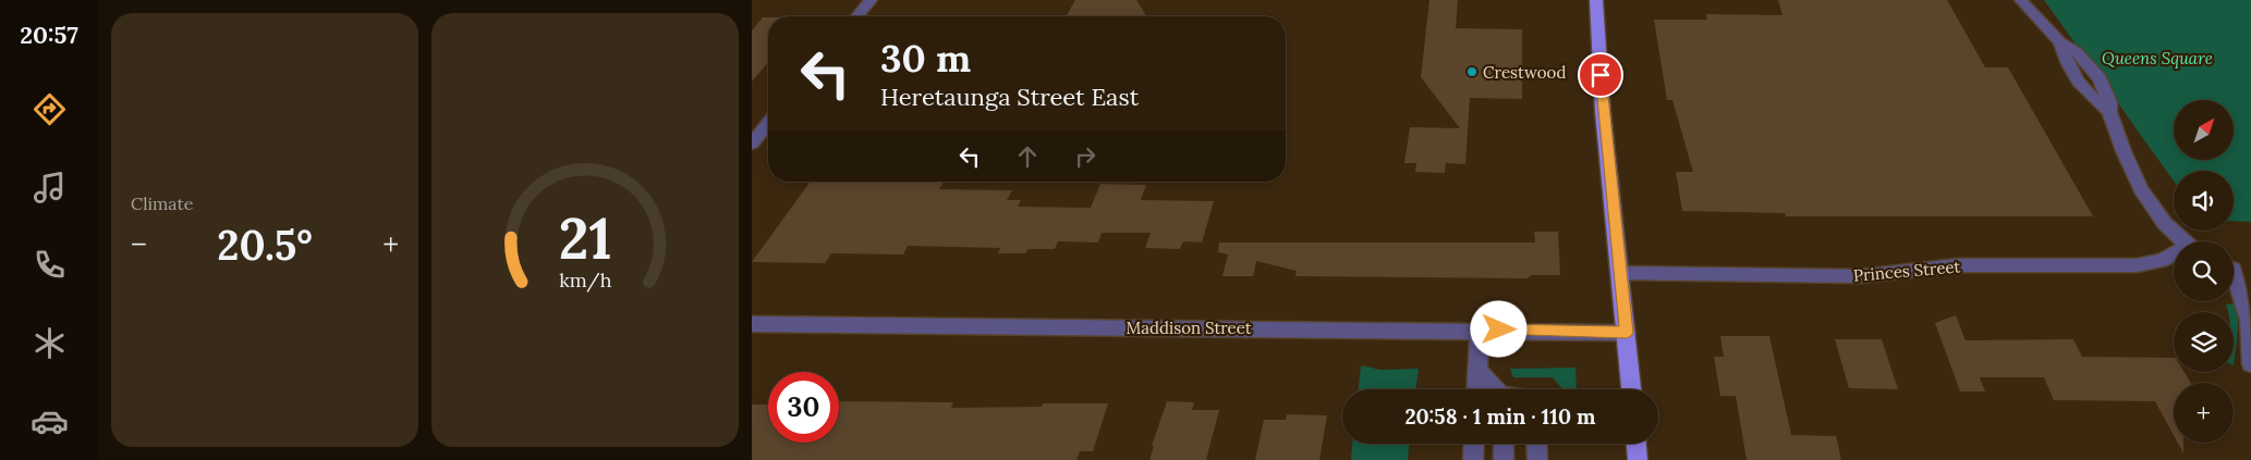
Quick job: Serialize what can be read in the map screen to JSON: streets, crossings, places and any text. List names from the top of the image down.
{
  "streets": {
    "street": ["Princes Street", "Maddison Street"]
  },
  "parks": ["Queens Square"],
  "places": ["Crestwood"],
  "north": "top right",
  "page": {
    "tabs": "20:57",
    "tile": "Climate",
    "turn": ["30 m", "Heretaunga Street East"],
    "map_buttons": "+",
    "heat": ["−", "20.5°", "+"],
    "limit": "30",
    "trip": "20:58 · 1 min · 110 m",
    "gauge": ["21", "km/h"]
  }
}
